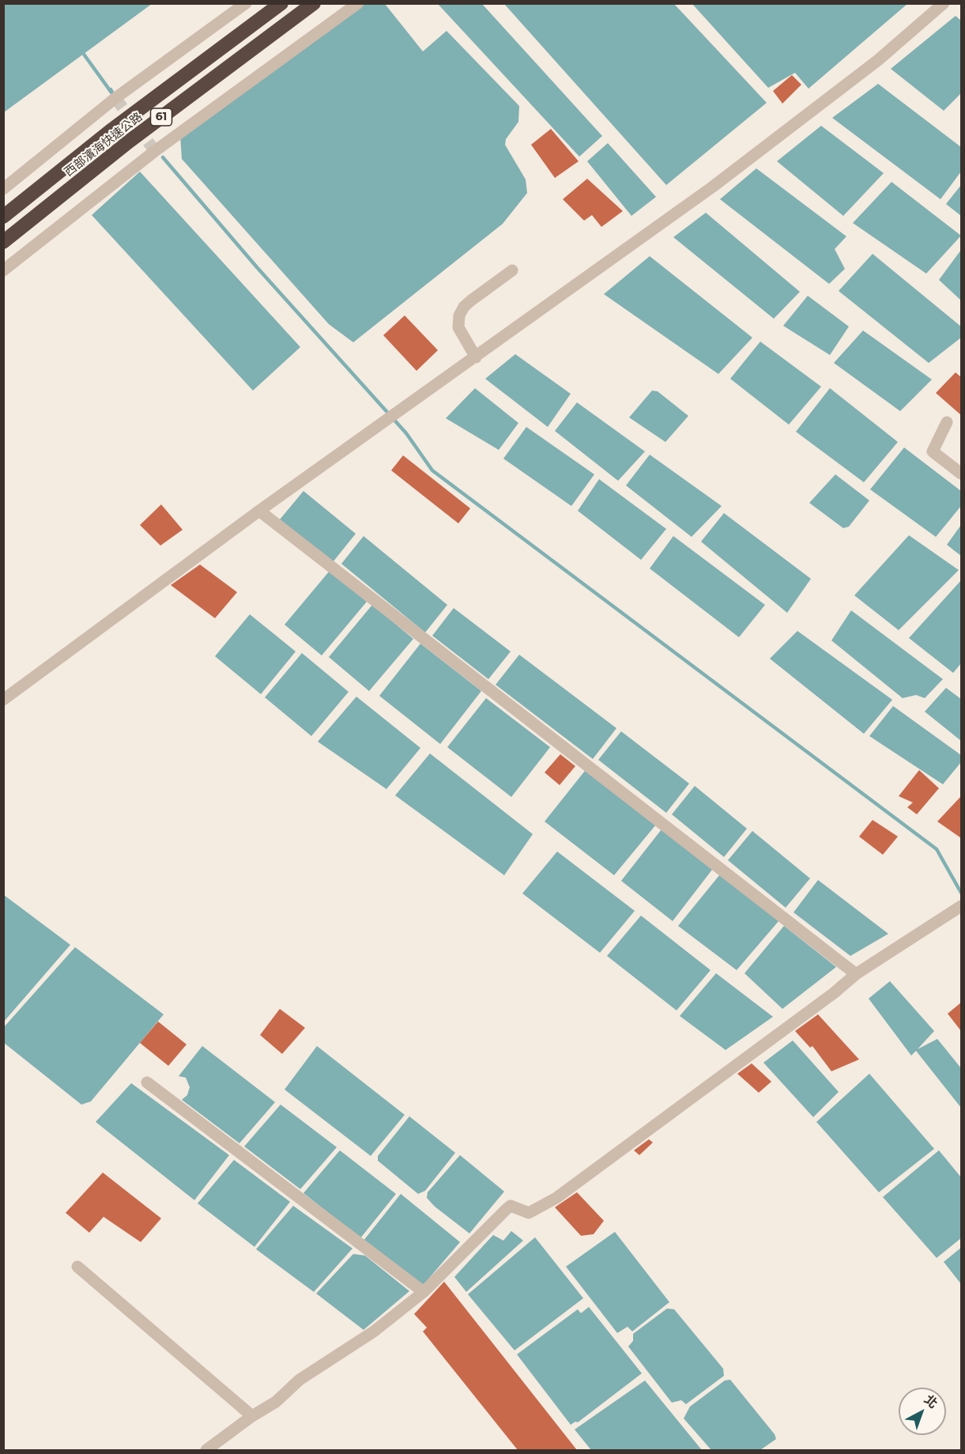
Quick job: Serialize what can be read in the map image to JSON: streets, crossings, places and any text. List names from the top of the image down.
{
  "streets": {
    "highway": ["61", "西部濱海快速公路"]
  },
  "north": "top right"
}
